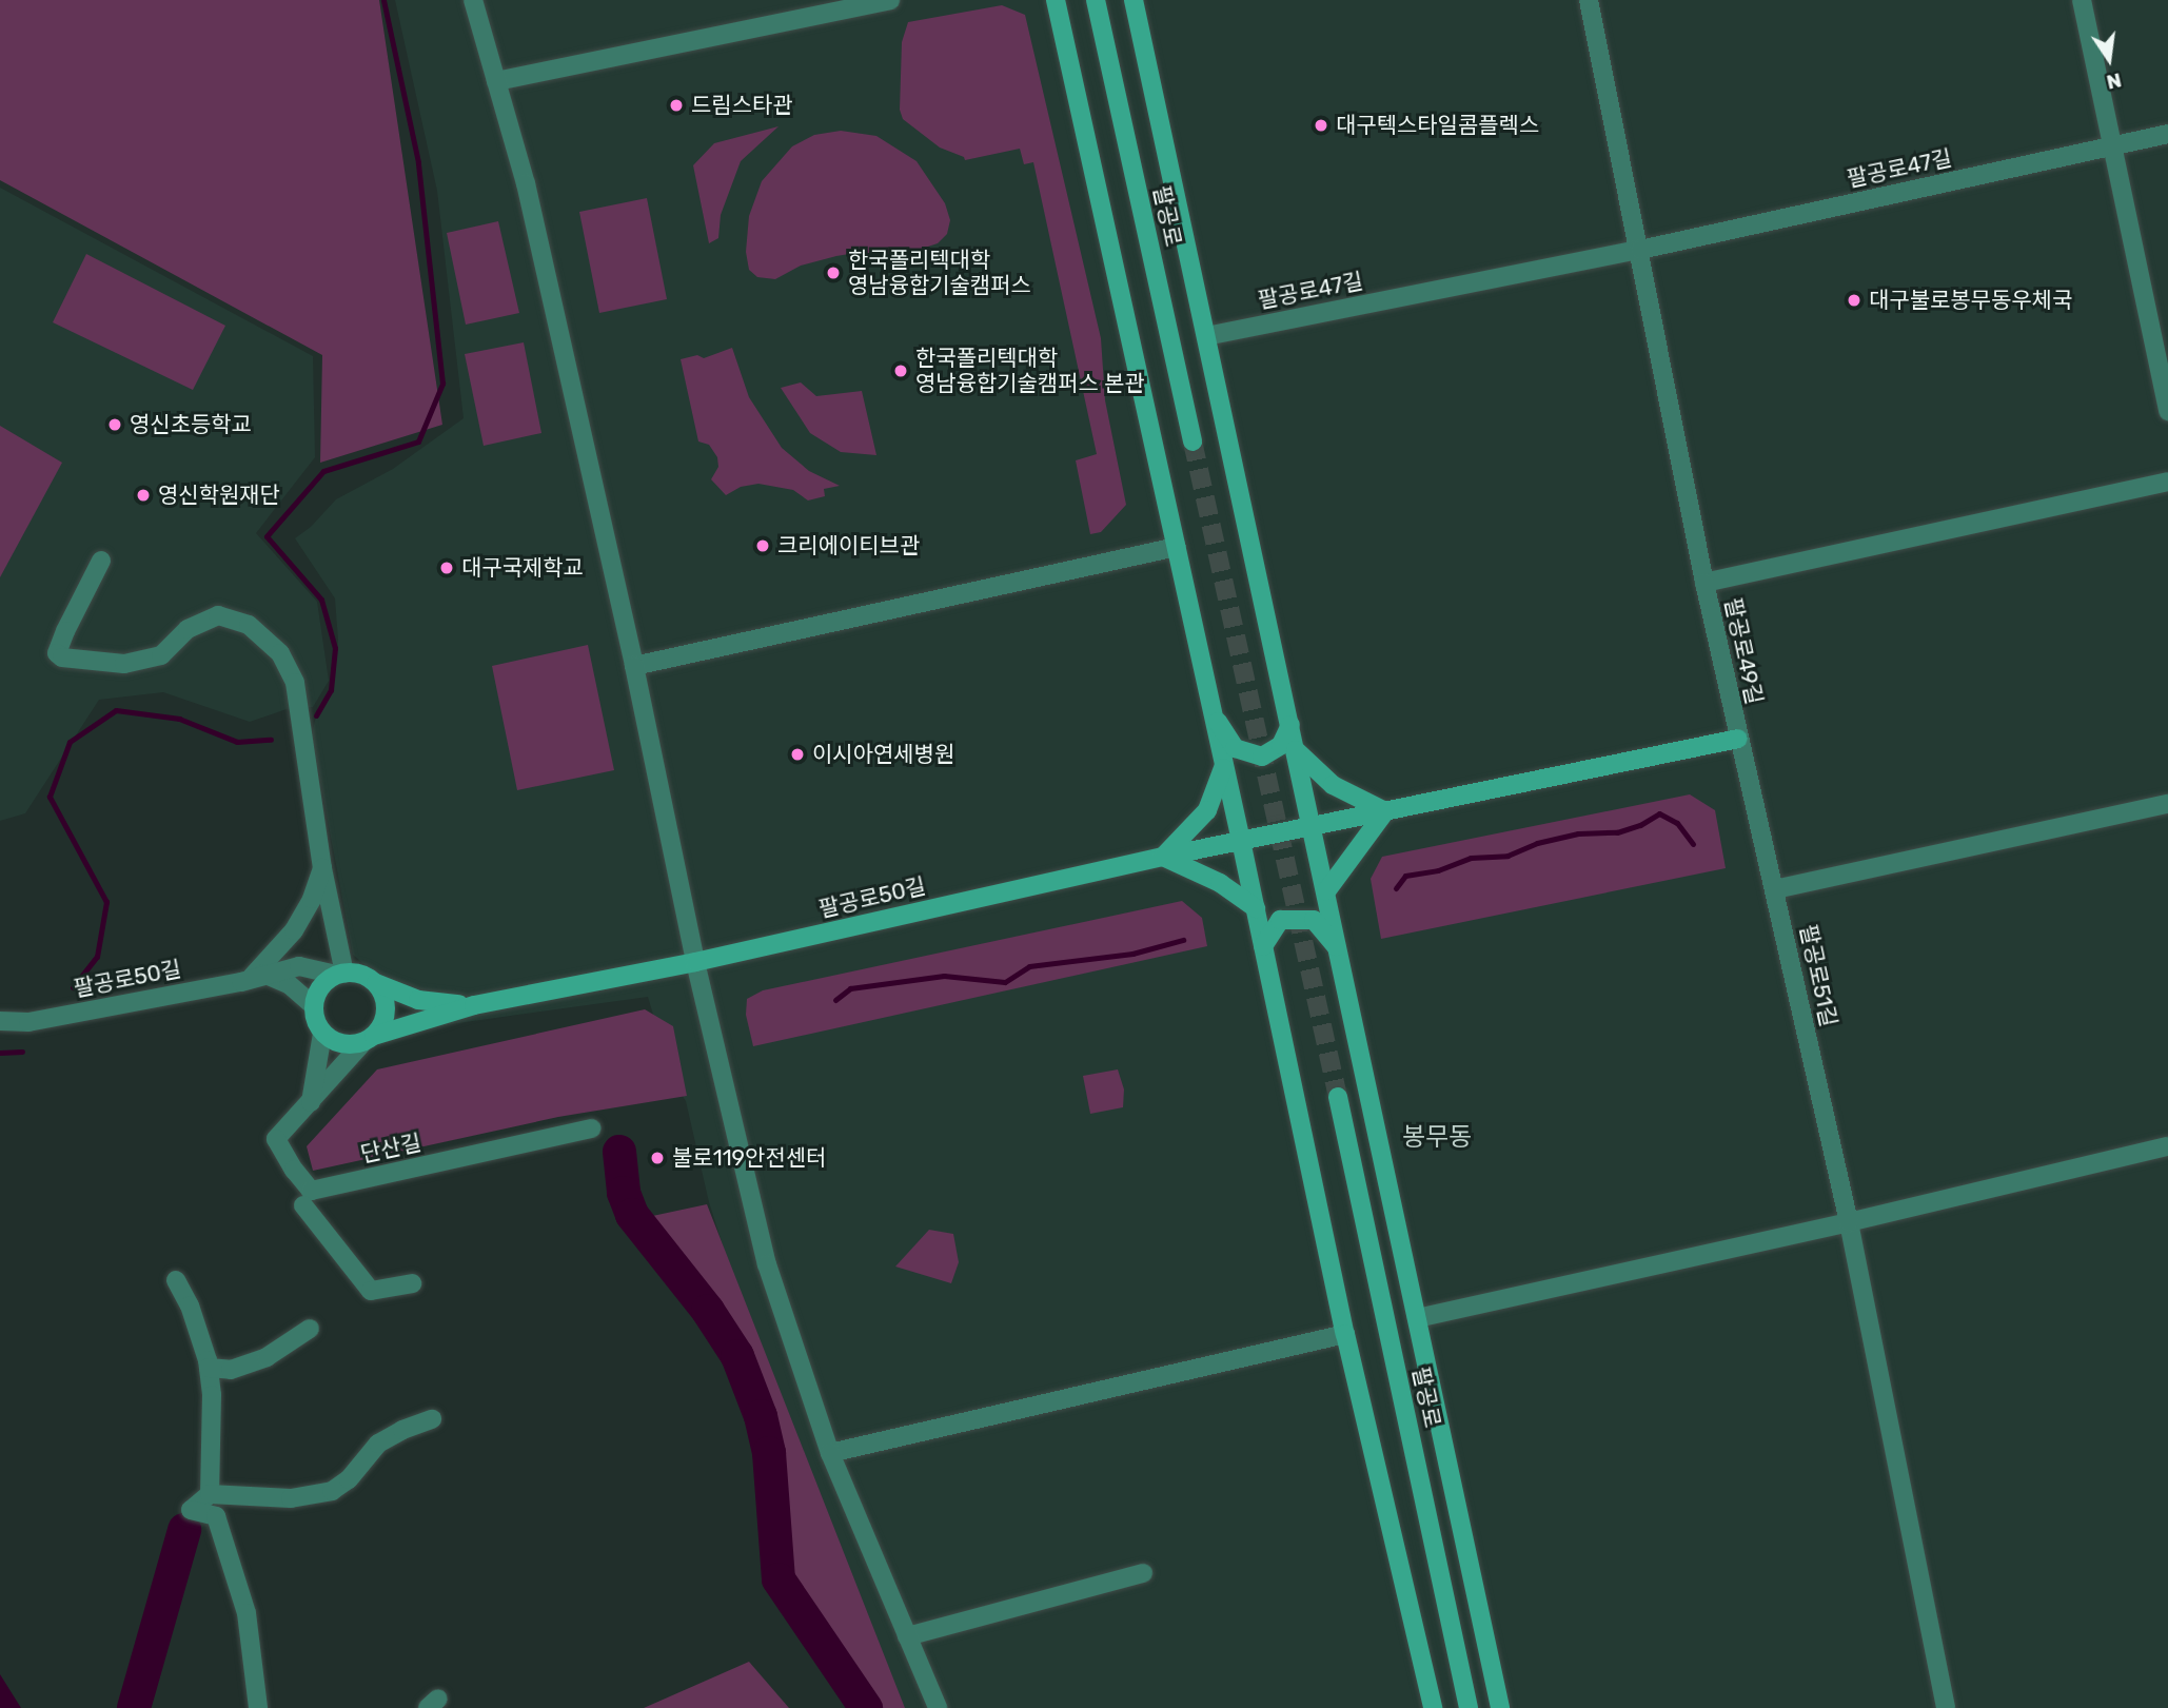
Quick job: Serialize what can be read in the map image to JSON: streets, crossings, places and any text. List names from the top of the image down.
{
  "streets": {
    "main road": ["팔공로", "팔공로49길", "팔공로50길"],
    "street": ["팔공로47길", "팔공로51길", "단산길"]
  },
  "crossings": [
    ["팔공로49길", "팔공로50길"],
    ["팔공로49길", "팔공로51길"]
  ],
  "districts": ["봉무동"],
  "places": [
    "드림스타관",
    "대구텍스타일콤플렉스",
    "한국폴리텍대학 영남융합기술캠퍼스",
    "대구불로봉무동우체국",
    "한국폴리텍대학 영남융합기술캠퍼스 본관",
    "영신초등학교",
    "영신학원재단",
    "크리에이티브관",
    "대구국제학교",
    "이시아연세병원",
    "불로119안전센터"
  ],
  "north": "bottom"
}
